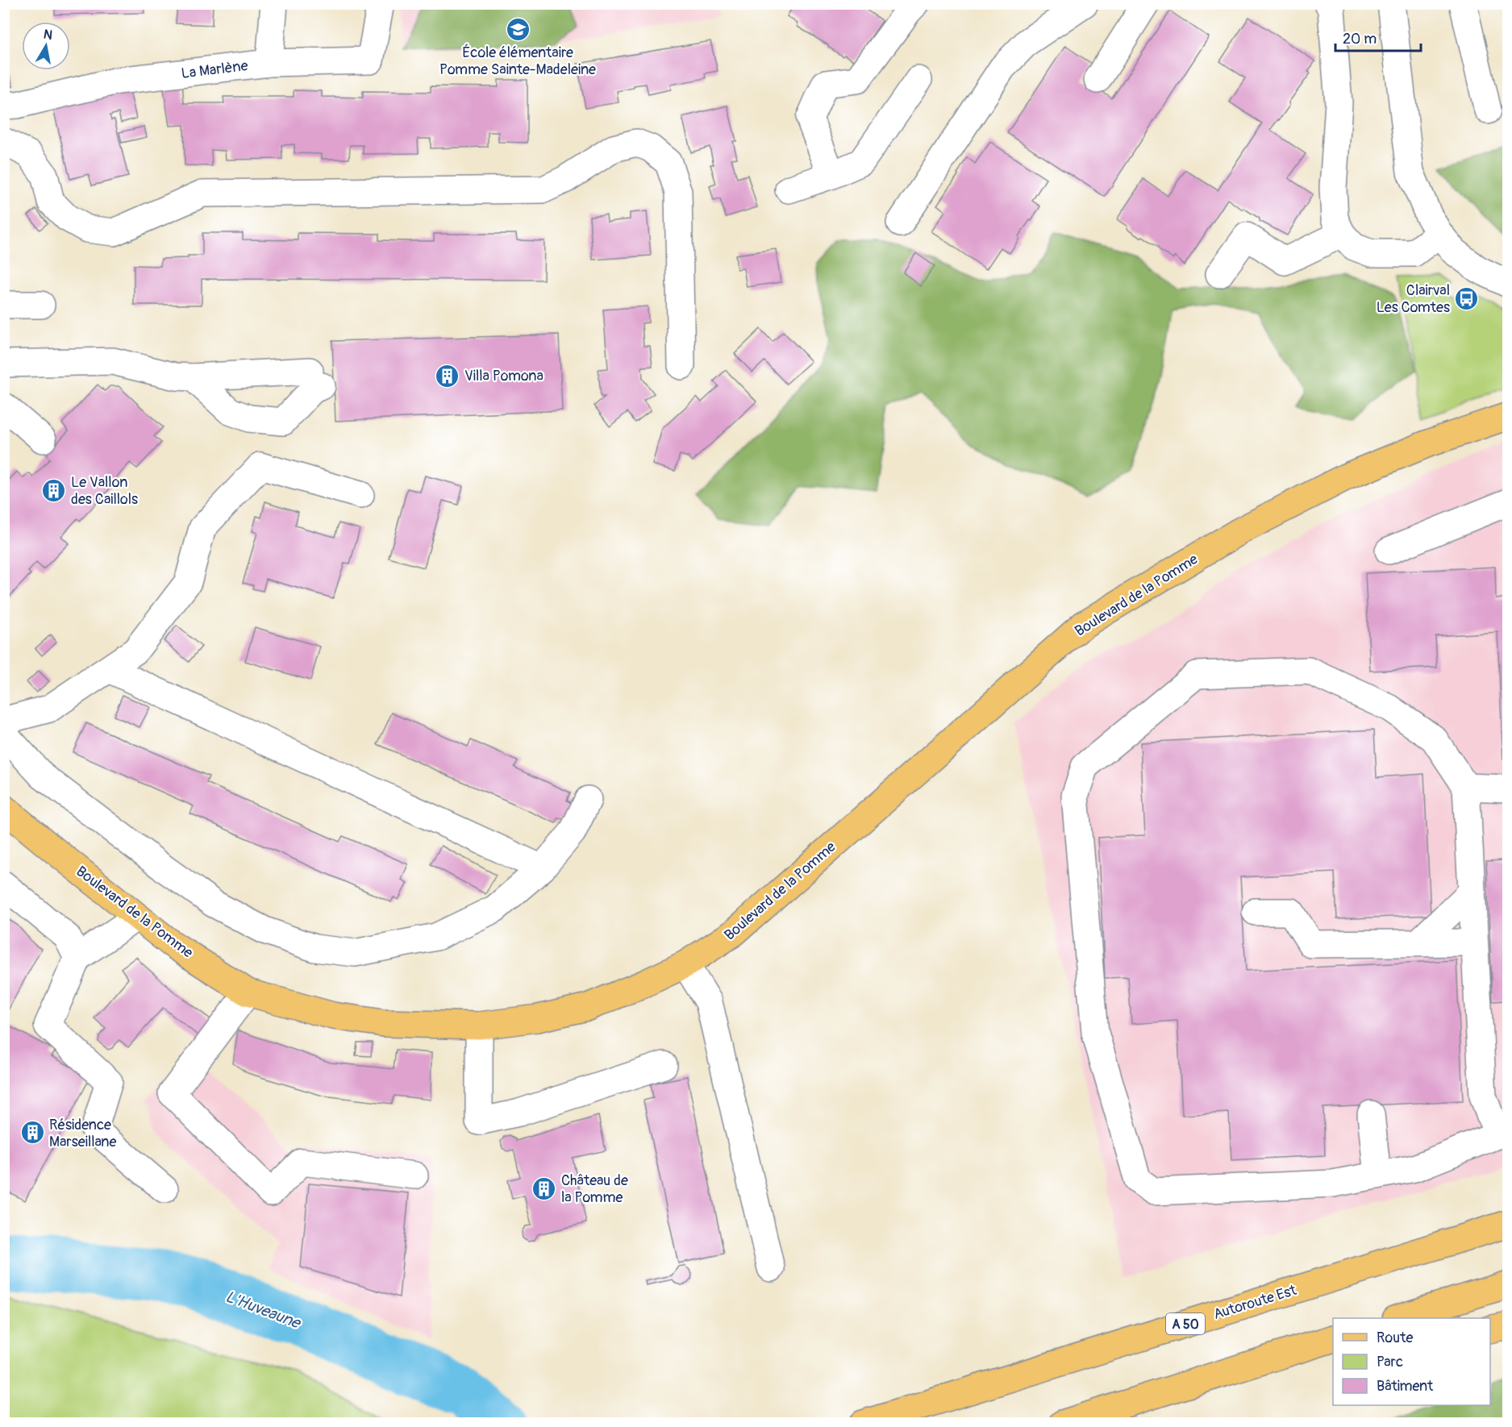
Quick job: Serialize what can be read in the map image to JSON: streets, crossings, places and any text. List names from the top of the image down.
{
  "streets": {
    "main road": ["Boulevard de la Pomme", "Autoroute Est", "A 50"],
    "street": ["La Marlène"]
  },
  "water": ["L'Huveaune"],
  "places": {
    "school or university": ["École élémentaire Pomme Sainte-Madeleine"],
    "bus stop": ["Clairval Les Comtes"],
    "building": [
      "Villa Pomona",
      "Le Vallon des Caillols",
      "Résidence Marseillane",
      "Château de la Pomme"
    ]
  },
  "legend": ["Route", "Parc", "Bâtiment"],
  "scale_bar": "20 m",
  "north": "top"
}
